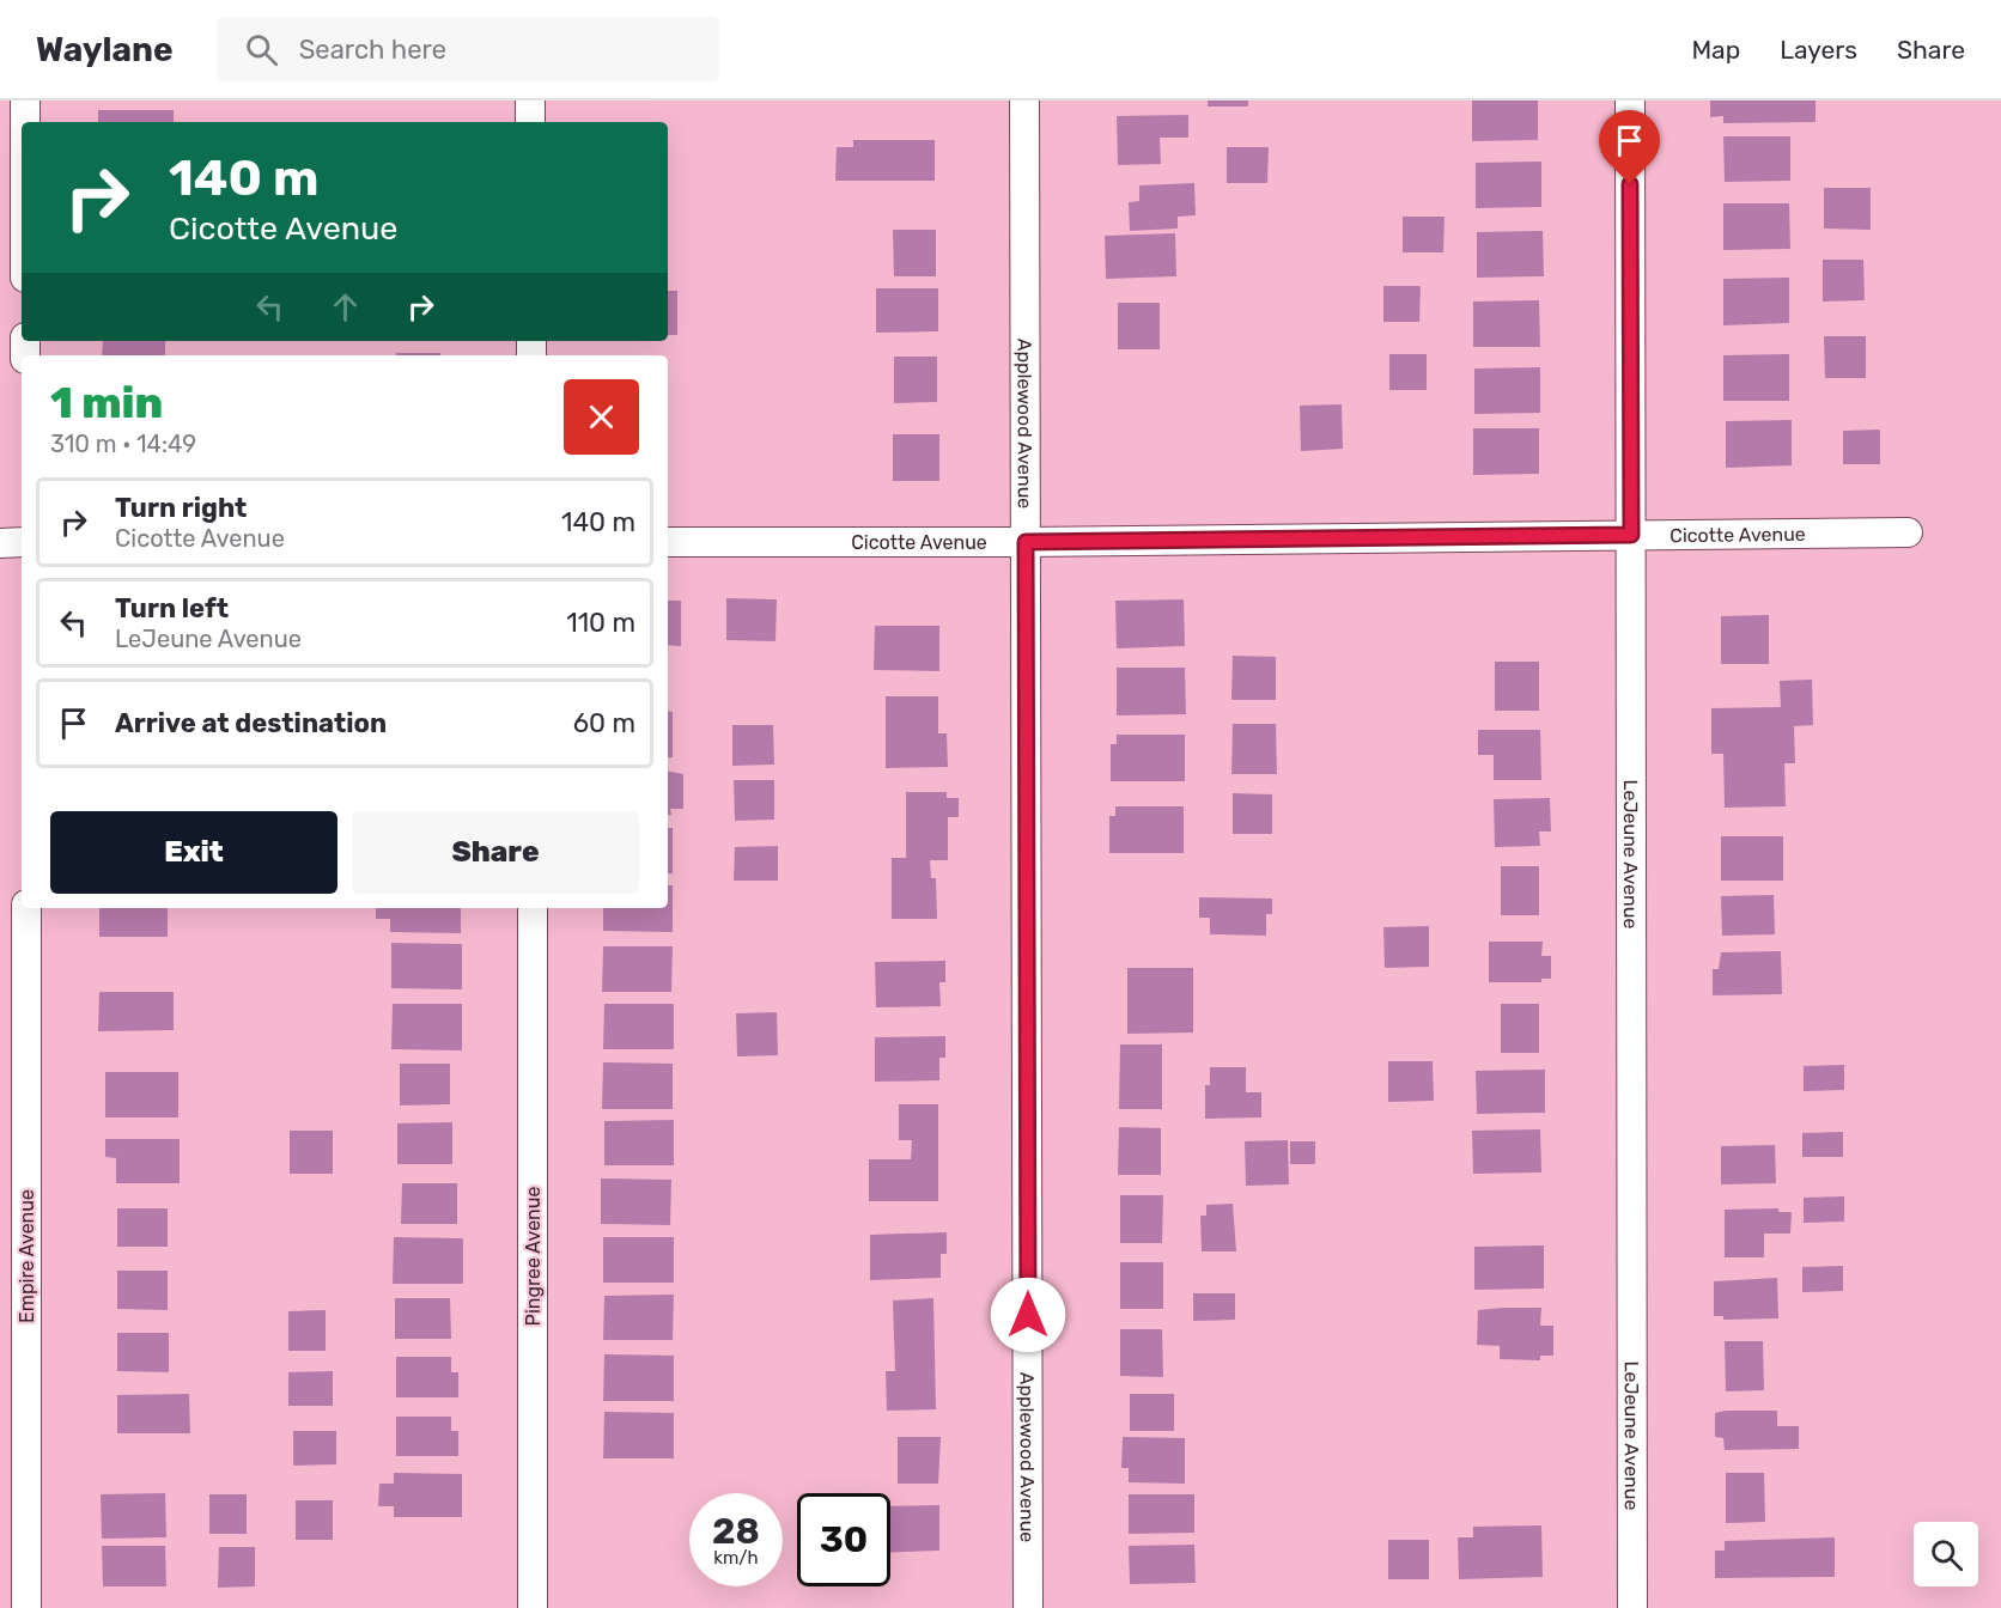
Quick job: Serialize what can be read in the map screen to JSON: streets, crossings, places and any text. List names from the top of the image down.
{
  "streets": {
    "street": [
      "Applewood Avenue",
      "Cicotte Avenue",
      "LeJeune Avenue",
      "Empire Avenue",
      "Pingree Avenue"
    ]
  },
  "crossings": [
    ["Applewood Avenue", "Cicotte Avenue"],
    ["Cicotte Avenue", "LeJeune Avenue"]
  ],
  "page": {
    "header": "Waylane",
    "search": "Search here",
    "nav": ["Map", "Layers", "Share"],
    "turn": ["140 m", "Cicotte Avenue"],
    "heading": ["1 min", "310 m · 14:49"],
    "list": [
      {
        "name": "Turn right",
        "note": "Cicotte Avenue",
        "value": "140 m"
      },
      {
        "name": "Turn left",
        "note": "LeJeune Avenue",
        "value": "110 m"
      },
      {
        "name": "Arrive at destination",
        "value": "60 m"
      }
    ],
    "buttons": ["Exit", "Share"],
    "speed": "28 km/h",
    "limit": "30"
  }
}
